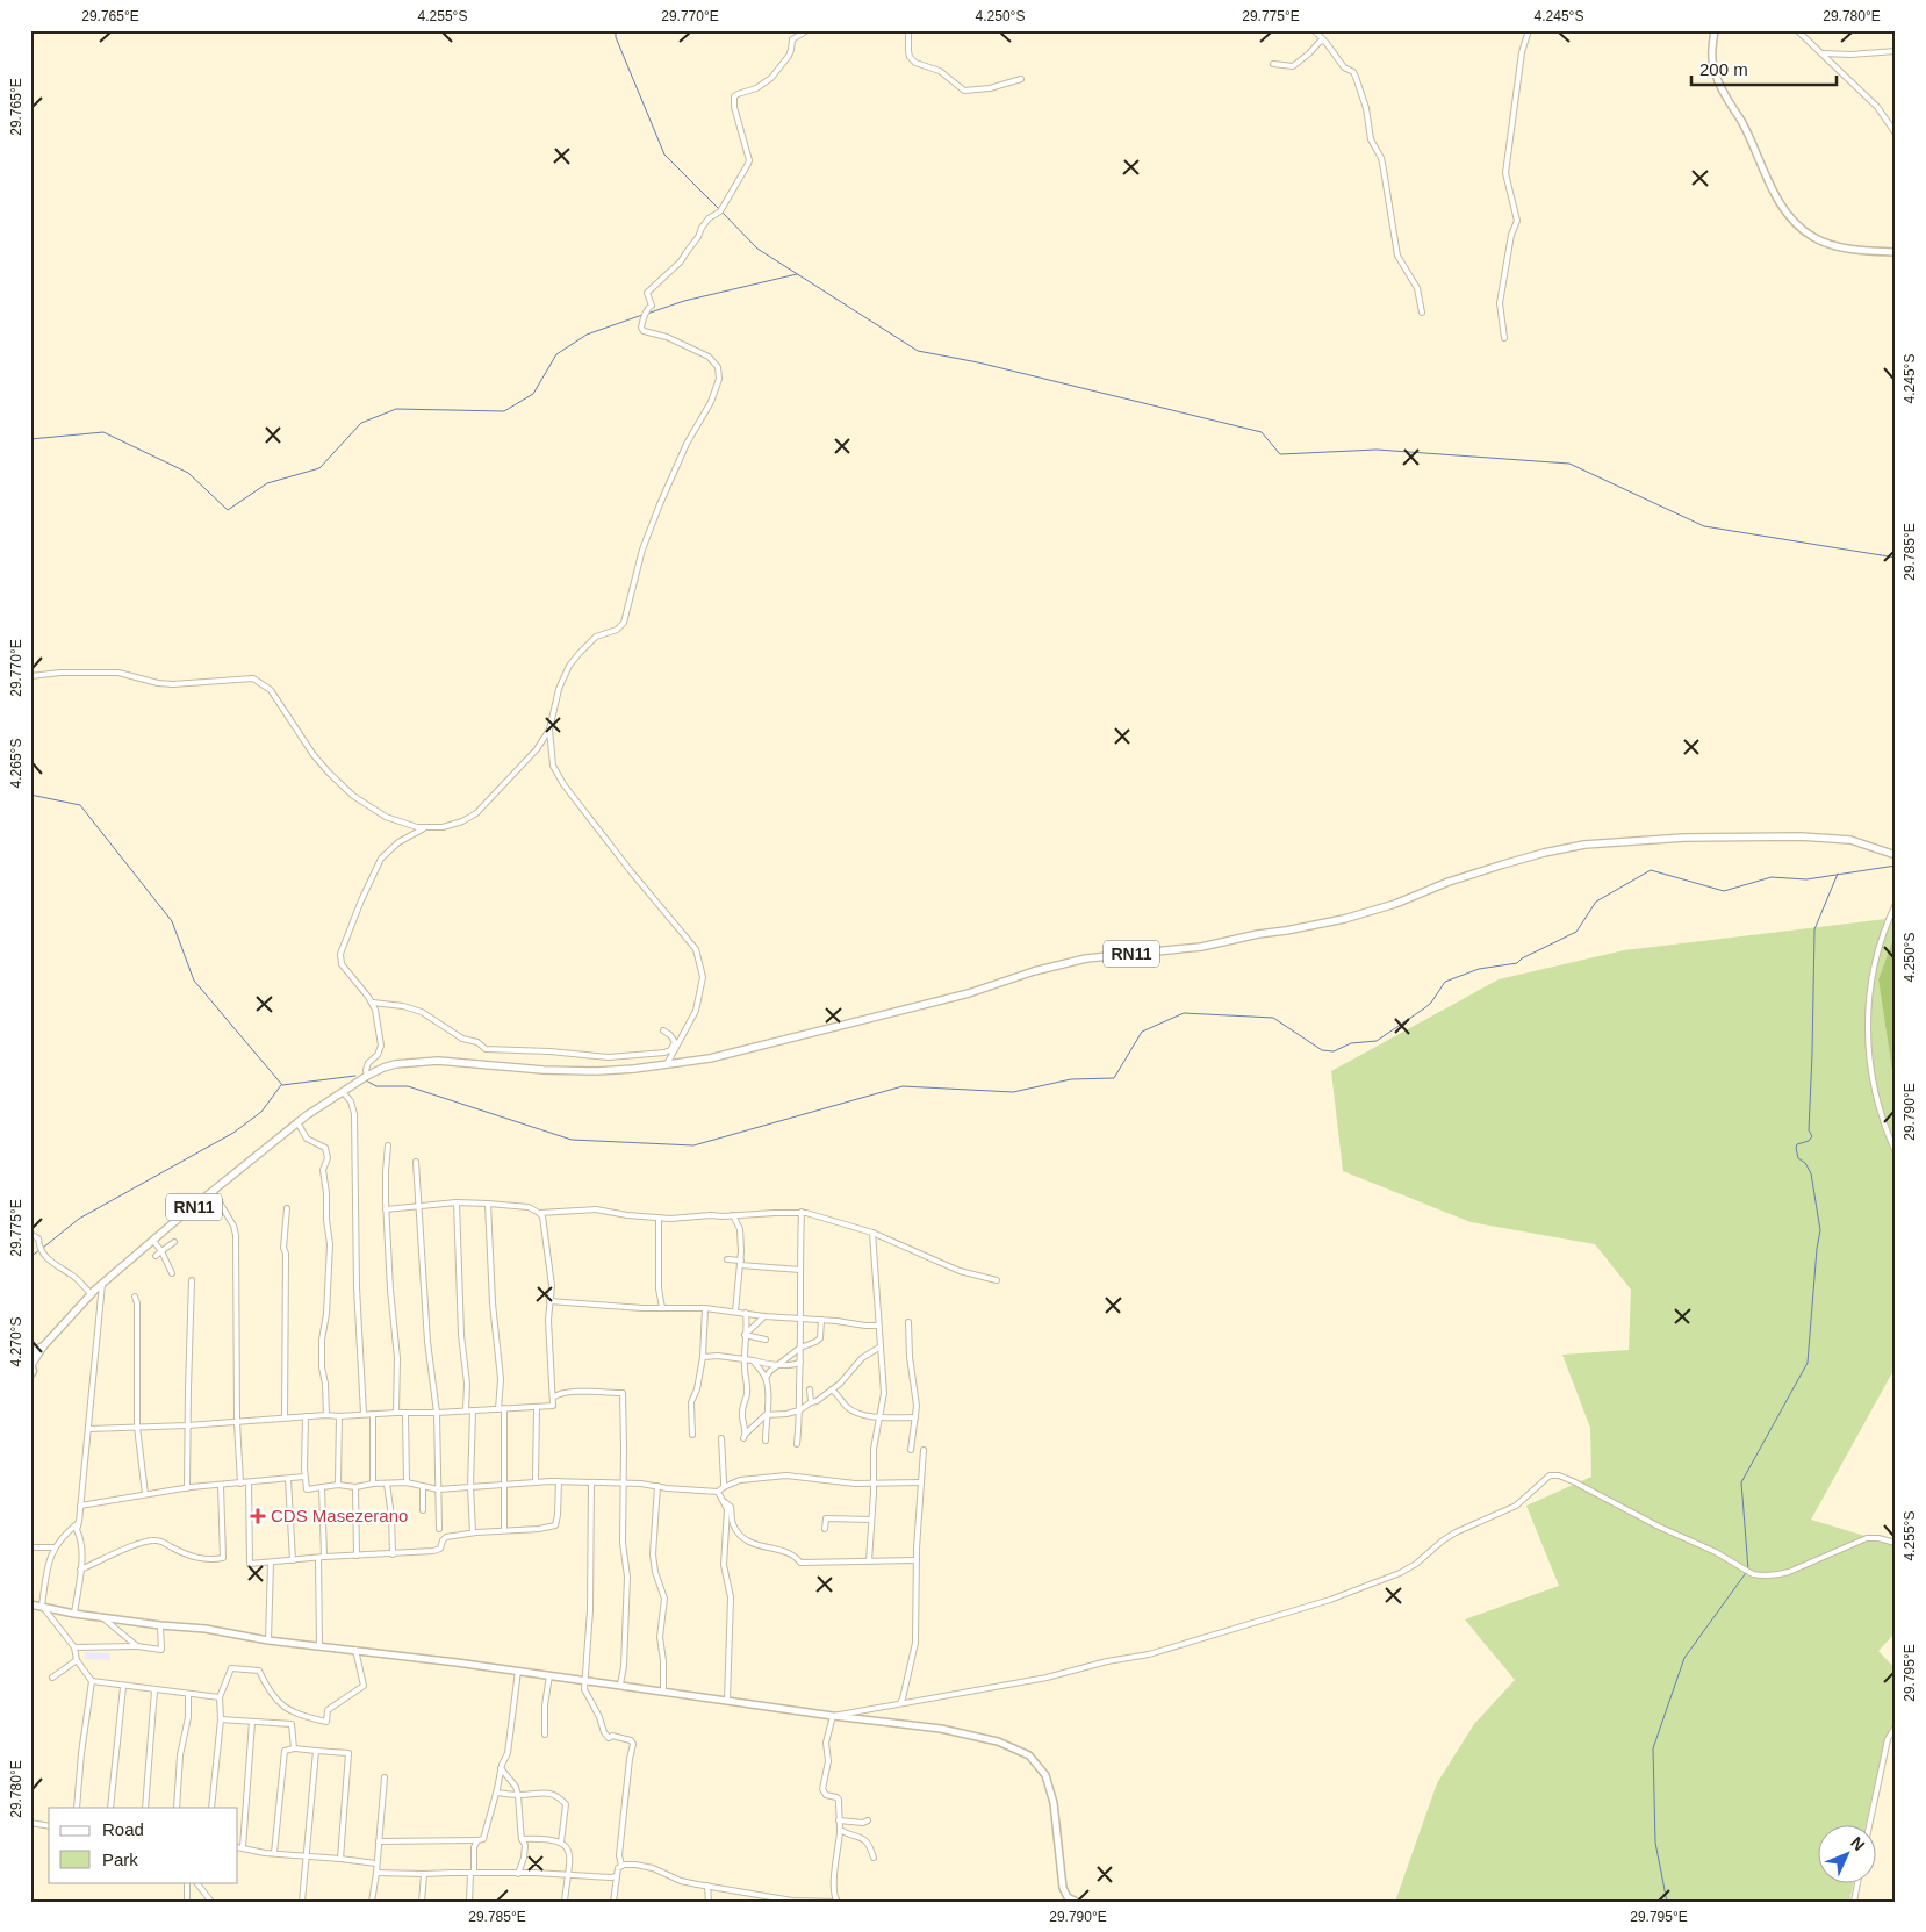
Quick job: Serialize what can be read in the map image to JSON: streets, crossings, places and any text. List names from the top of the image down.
{
  "streets": {
    "main road": ["RN11"]
  },
  "places": {
    "health": ["CDS Masezerano"]
  },
  "legend": ["Road", "Park"],
  "scale_bar": "200 m",
  "north": "top right",
  "coordinates": [
    "29.765°E",
    "4.255°S",
    "29.770°E",
    "4.250°S",
    "29.775°E",
    "4.245°S",
    "29.780°E",
    "29.785°E",
    "4.265°S",
    "29.790°E",
    "4.270°S",
    "29.795°E"
  ]
}
